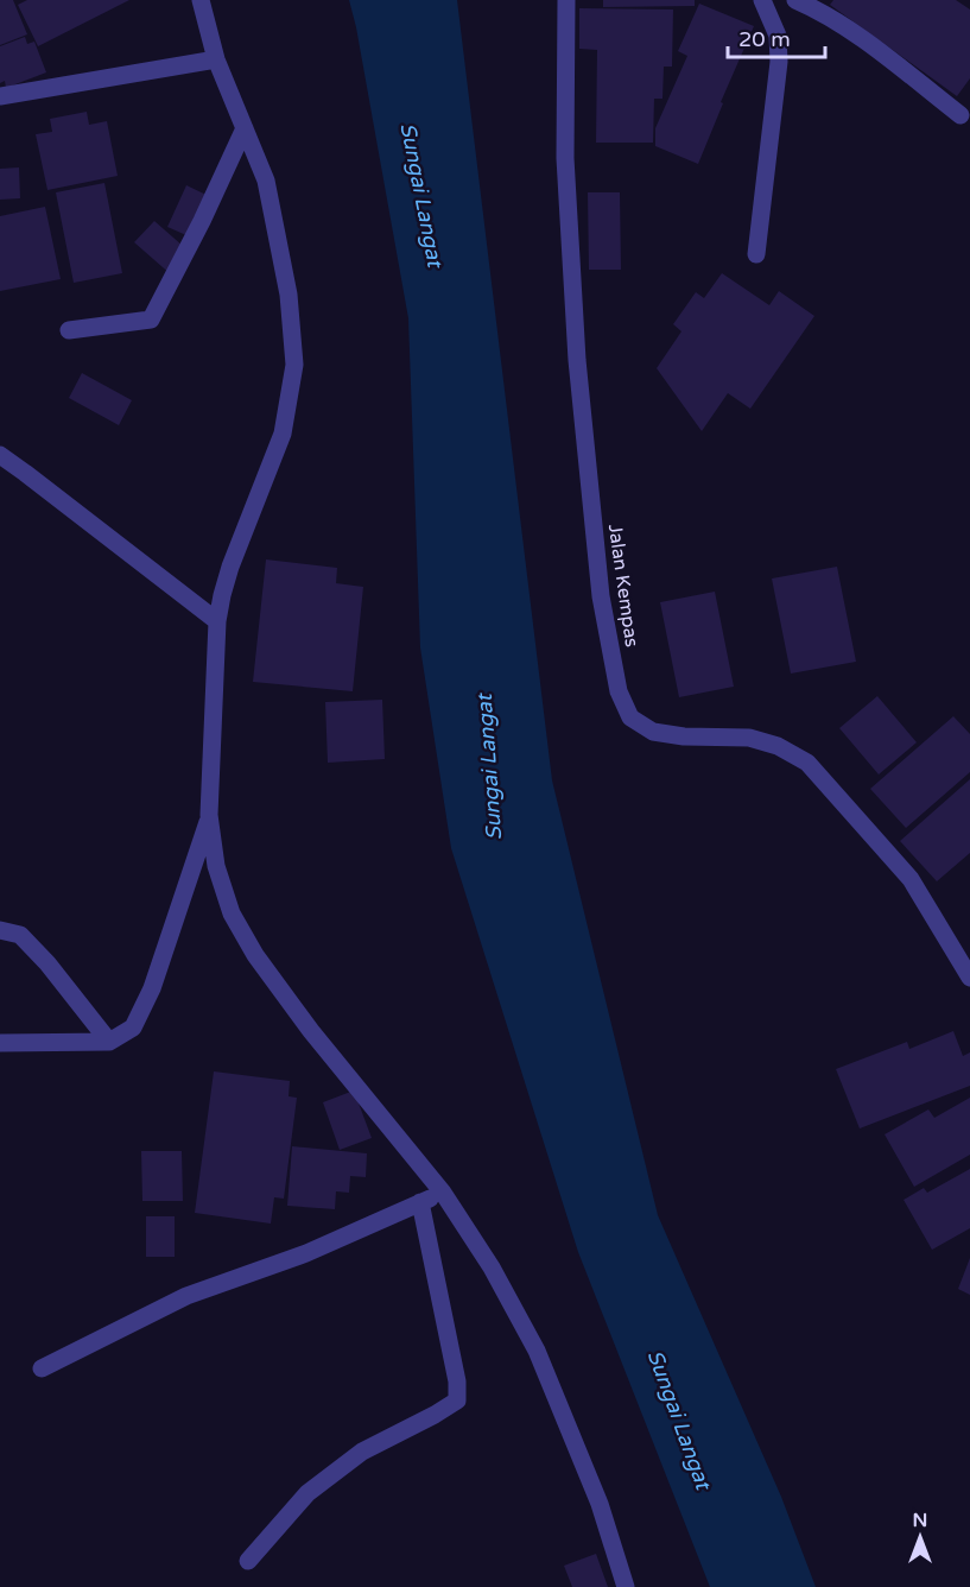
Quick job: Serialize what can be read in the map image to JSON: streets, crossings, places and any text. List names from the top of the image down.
{
  "streets": {
    "street": ["Jalan Kempas"]
  },
  "water": ["Sungai Langat"],
  "scale_bar": "20 m",
  "north": "top"
}
